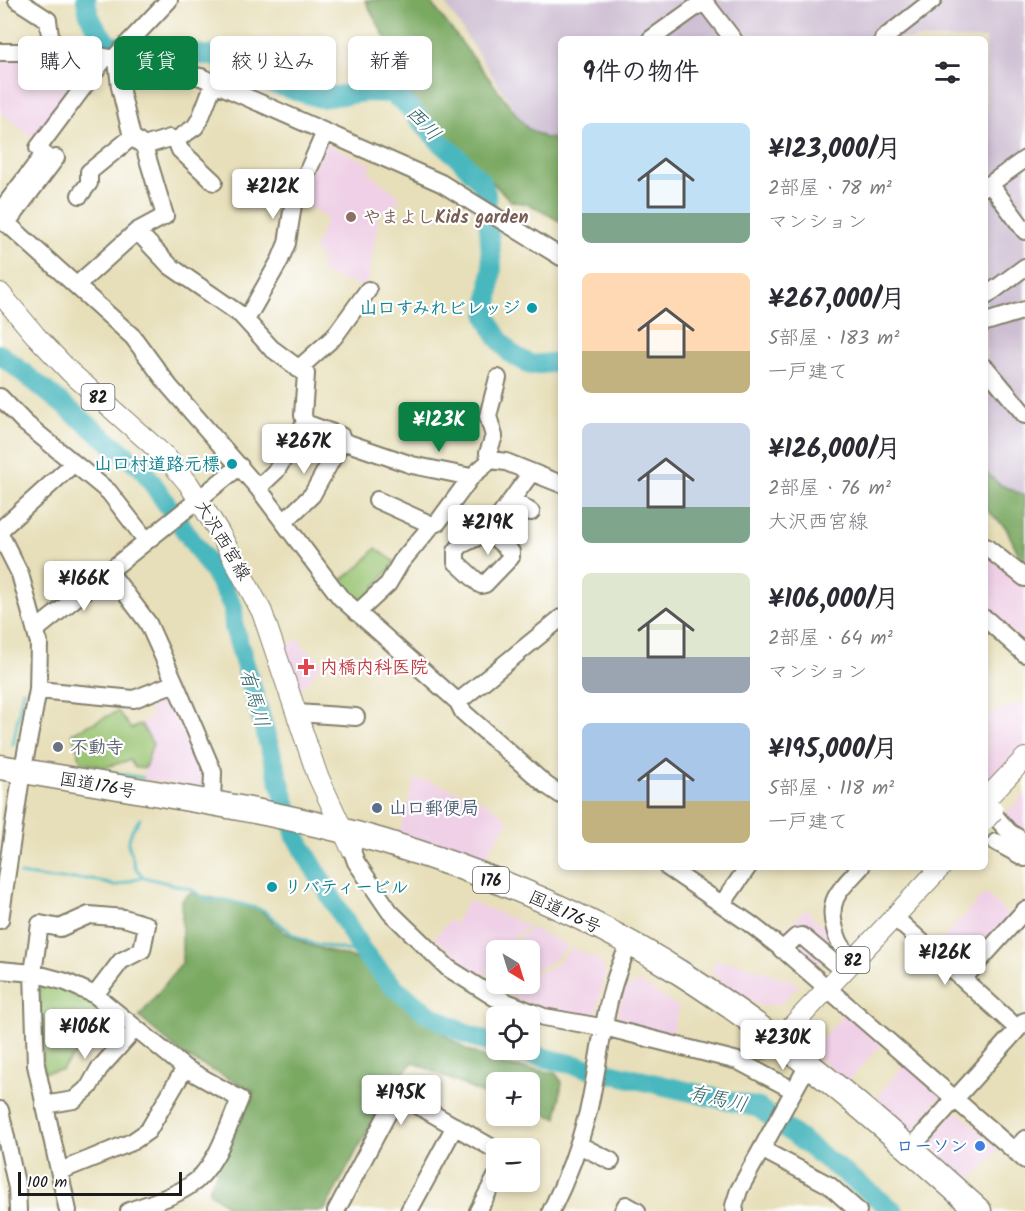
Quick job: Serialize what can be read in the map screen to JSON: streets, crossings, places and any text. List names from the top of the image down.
{
  "streets": {
    "highway": ["国道176号", "176"],
    "main road": ["82", "大沢西宮線"]
  },
  "crossings": [
    ["82", "国道176号"],
    ["大沢西宮線", "国道176号"]
  ],
  "water": ["西川", "有馬川"],
  "places": {
    "other": [
      "やまよしKids garden",
      "山口すみれビレッジ",
      "山口村道路元標",
      "不動寺",
      "山口郵便局",
      "リバティービル",
      "ローソン"
    ],
    "health": ["内橋内科医院"]
  },
  "scale_bar": "100 m",
  "north": "bottom right",
  "page": {
    "chip": [
      "購入",
      "賃貸",
      "絞り込み",
      "新着"
    ],
    "heading": "9件の物件",
    "list": [
      {
        "name": "¥123,000/月",
        "note": "2部屋 · 78 m² · マンション"
      },
      {
        "name": "¥267,000/月",
        "note": "5部屋 · 183 m² · 一戸建て"
      },
      {
        "name": "¥126,000/月",
        "note": "2部屋 · 76 m² · 大沢西宮線"
      },
      {
        "name": "¥106,000/月",
        "note": "2部屋 · 64 m² · マンション"
      },
      {
        "name": "¥195,000/月",
        "note": "5部屋 · 118 m² · 一戸建て"
      }
    ],
    "price": [
      "¥212K",
      "¥123K",
      "¥267K",
      "¥219K",
      "¥166K",
      "¥126K",
      "¥106K",
      "¥230K",
      "¥195K"
    ],
    "map_buttons": ["+", "−"],
    "scale": "100 m"
  }
}
